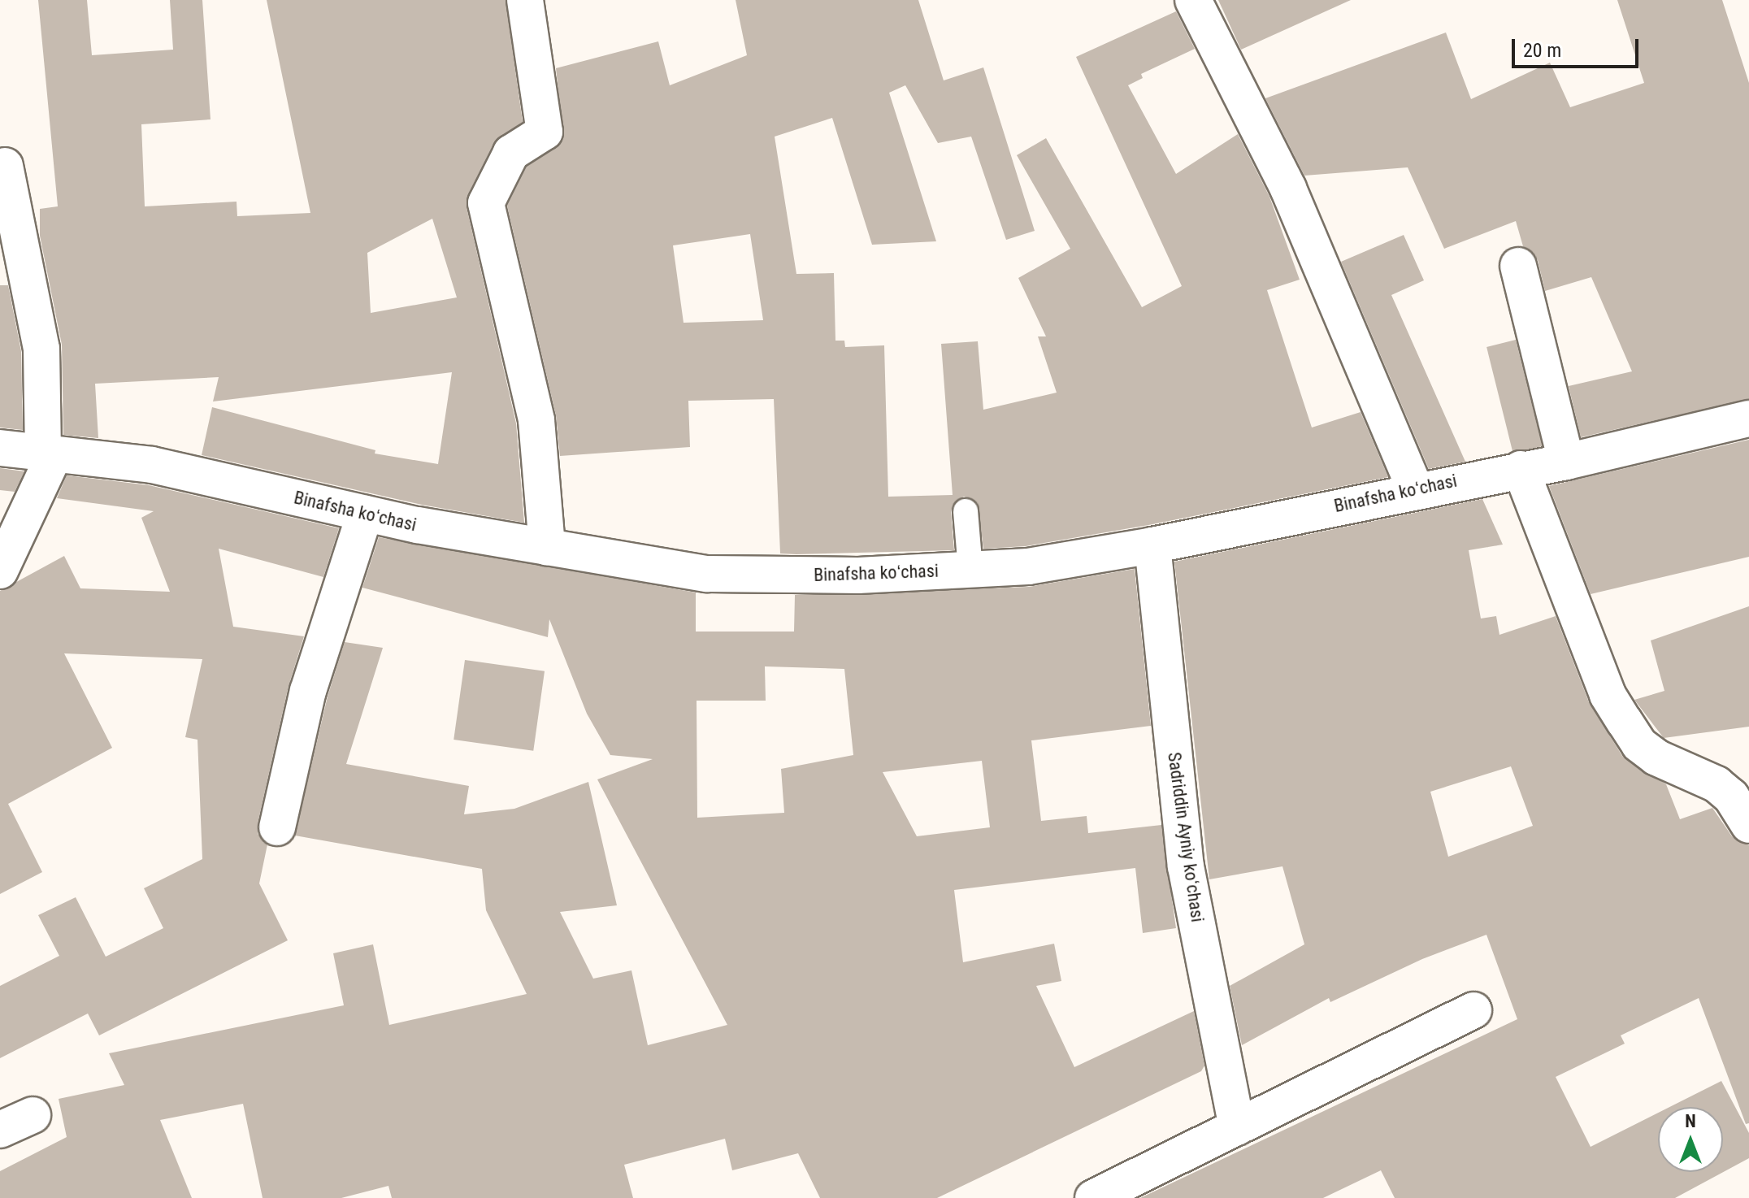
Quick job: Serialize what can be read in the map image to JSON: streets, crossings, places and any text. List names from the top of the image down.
{
  "streets": {
    "street": ["Binafsha koʻchasi", "Sadriddin Ayniy koʻchasi"]
  },
  "crossings": [
    ["Binafsha koʻchasi", "Sadriddin Ayniy koʻchasi"]
  ],
  "scale_bar": "20 m",
  "north": "top"
}
